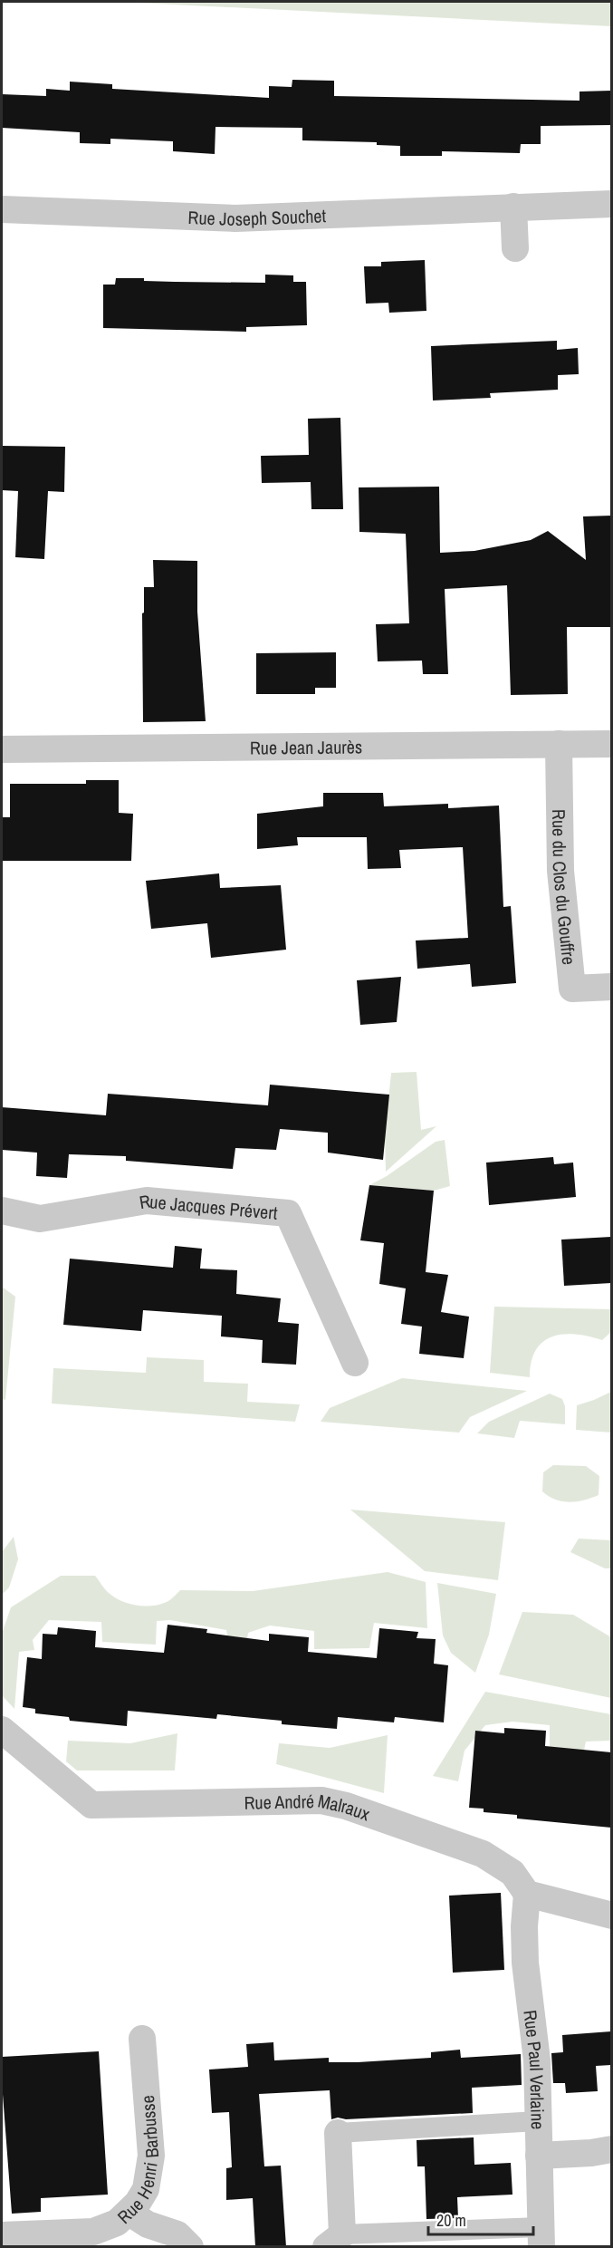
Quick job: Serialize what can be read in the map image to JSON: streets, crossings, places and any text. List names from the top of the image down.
{
  "streets": {
    "street": [
      "Rue Joseph Souchet",
      "Rue Jean Jaurès",
      "Rue du Clos du Gouffre",
      "Rue Jacques Prévert",
      "Rue André Malraux",
      "Rue Paul Verlaine",
      "Rue Henri Barbusse"
    ]
  },
  "crossings": [
    ["Rue Jean Jaurès", "Rue du Clos du Gouffre"],
    ["Rue André Malraux", "Rue Paul Verlaine"]
  ],
  "scale_bar": "20 m"
}
